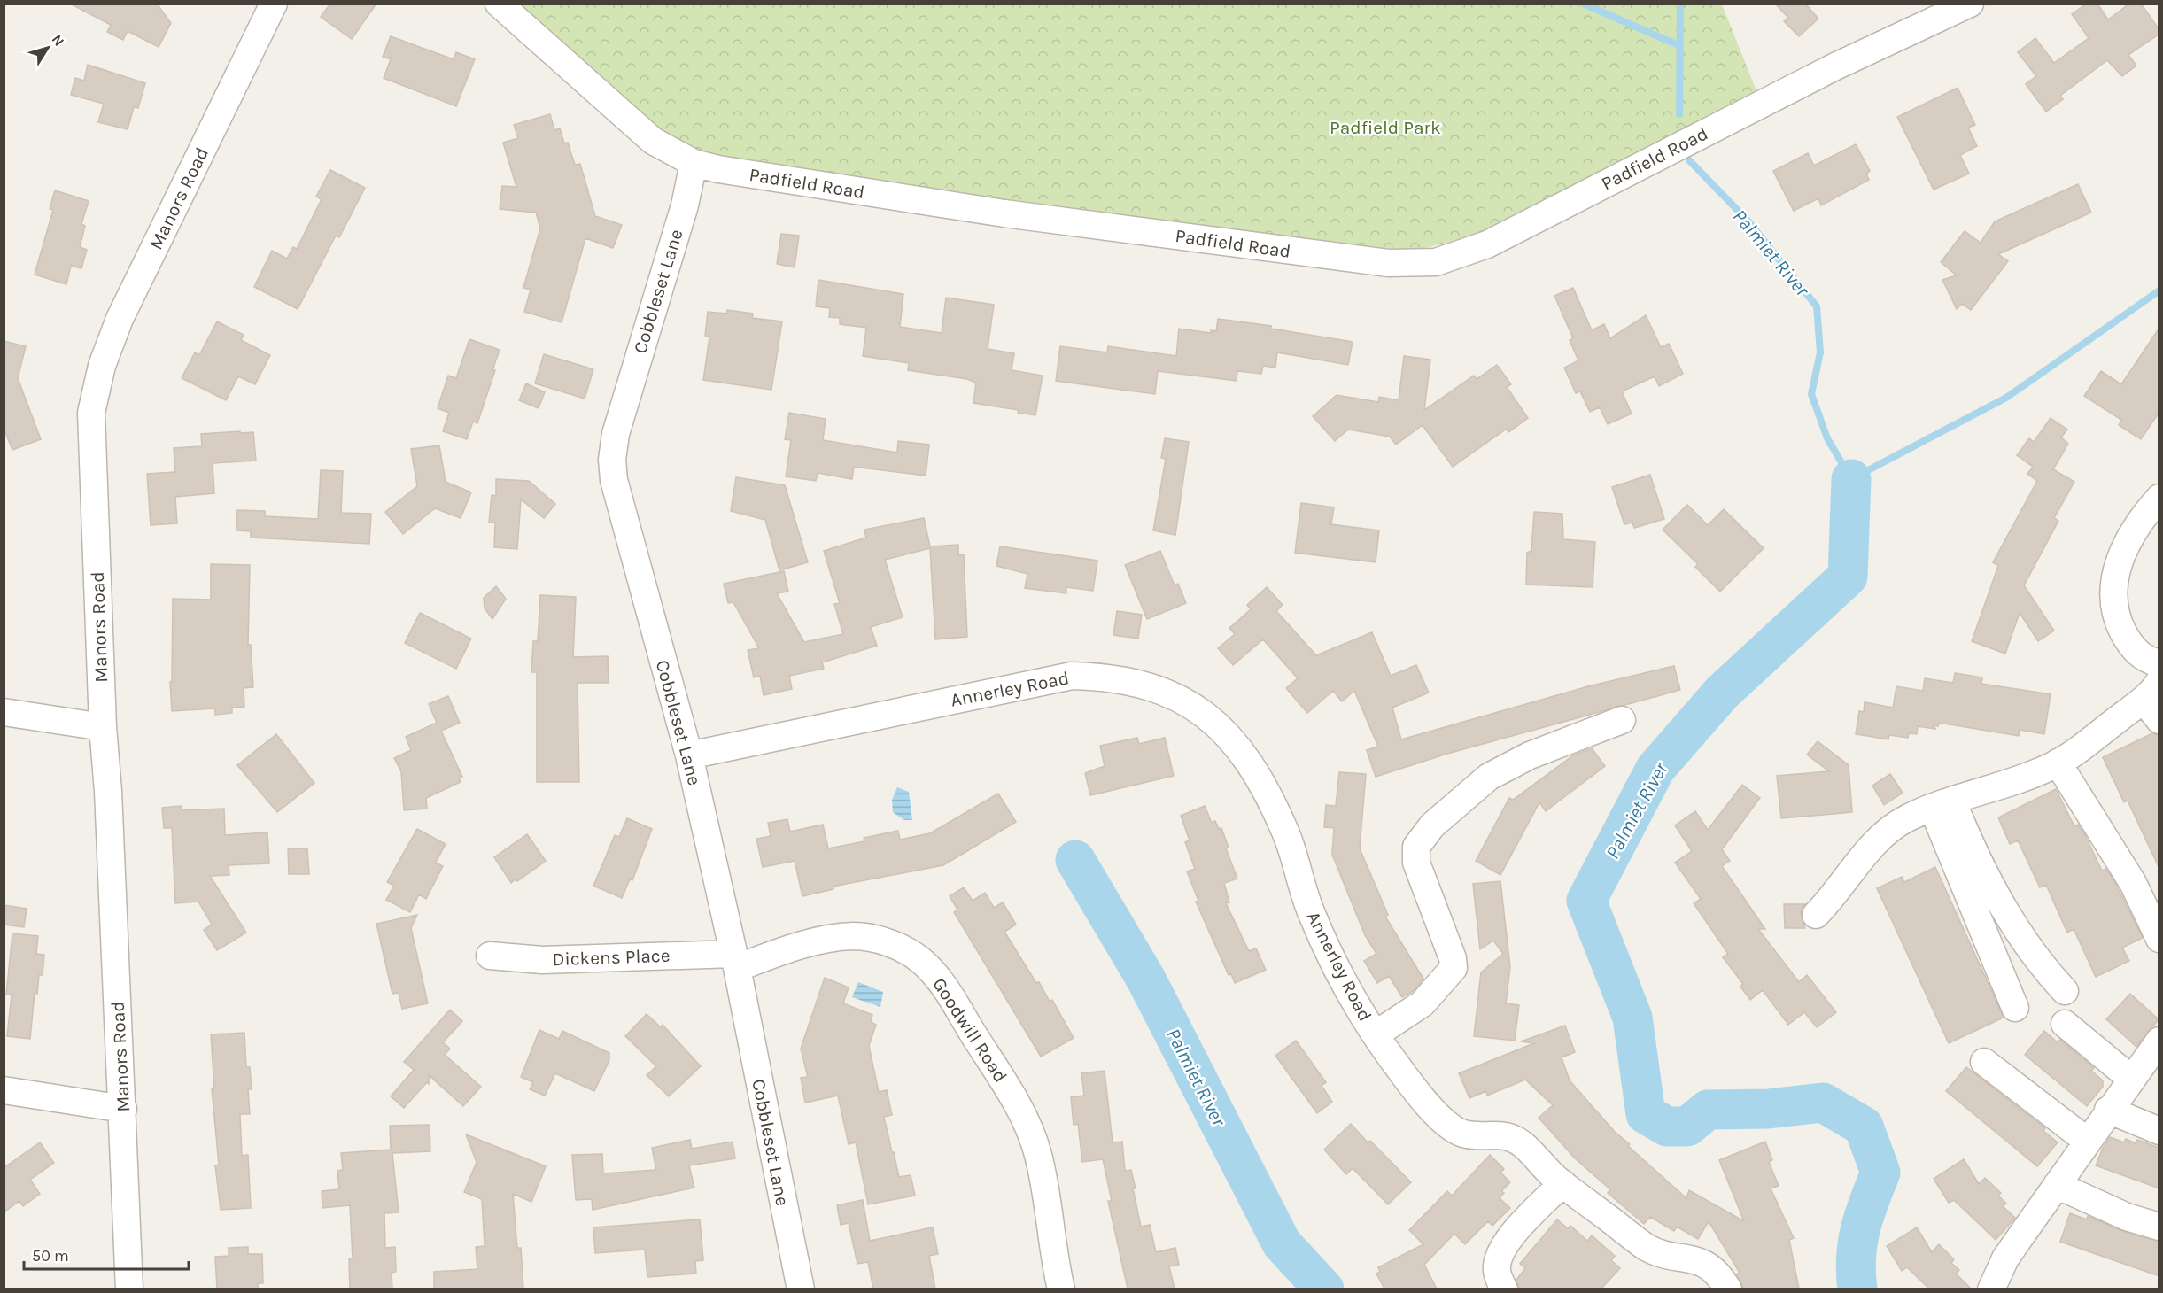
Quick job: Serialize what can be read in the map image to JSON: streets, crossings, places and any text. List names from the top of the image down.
{
  "streets": {
    "street": [
      "Padfield Road",
      "Manors Road",
      "Cobbleset Lane",
      "Annerley Road",
      "Dickens Place",
      "Goodwill Road"
    ]
  },
  "crossings": [
    ["Padfield Road", "Cobbleset Lane"],
    ["Cobbleset Lane", "Annerley Road"],
    ["Cobbleset Lane", "Dickens Place"],
    ["Cobbleset Lane", "Goodwill Road"],
    ["Dickens Place", "Goodwill Road"]
  ],
  "water": ["Palmiet River"],
  "parks": ["Padfield Park"],
  "scale_bar": "50 m",
  "north": "top right"
}
